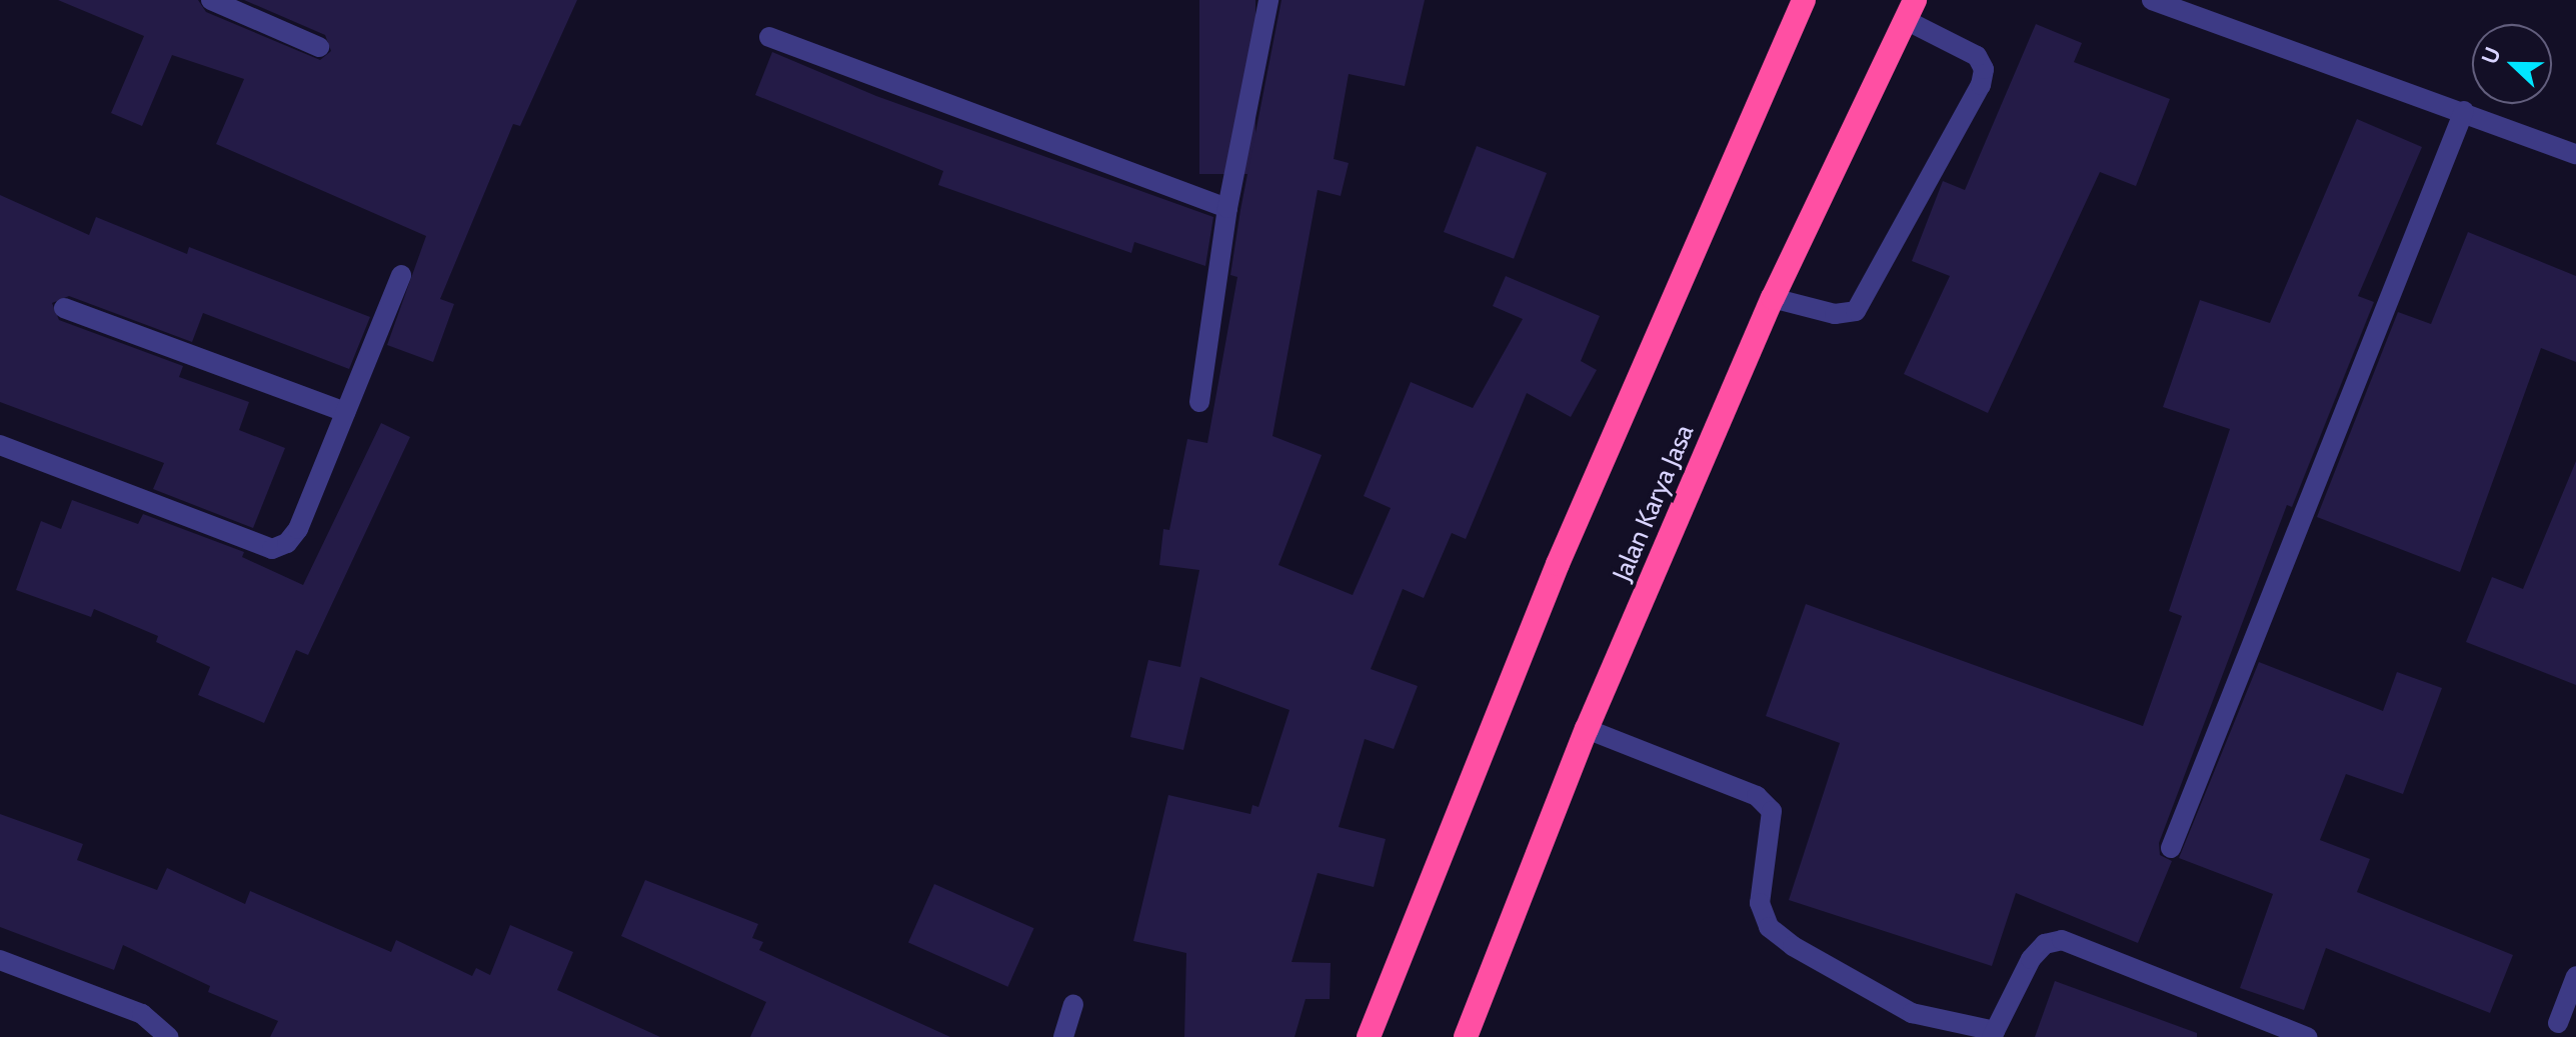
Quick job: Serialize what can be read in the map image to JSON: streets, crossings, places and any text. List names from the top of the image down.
{
  "streets": {
    "highway": ["Jalan Karya Jasa"]
  },
  "north": "left"
}
